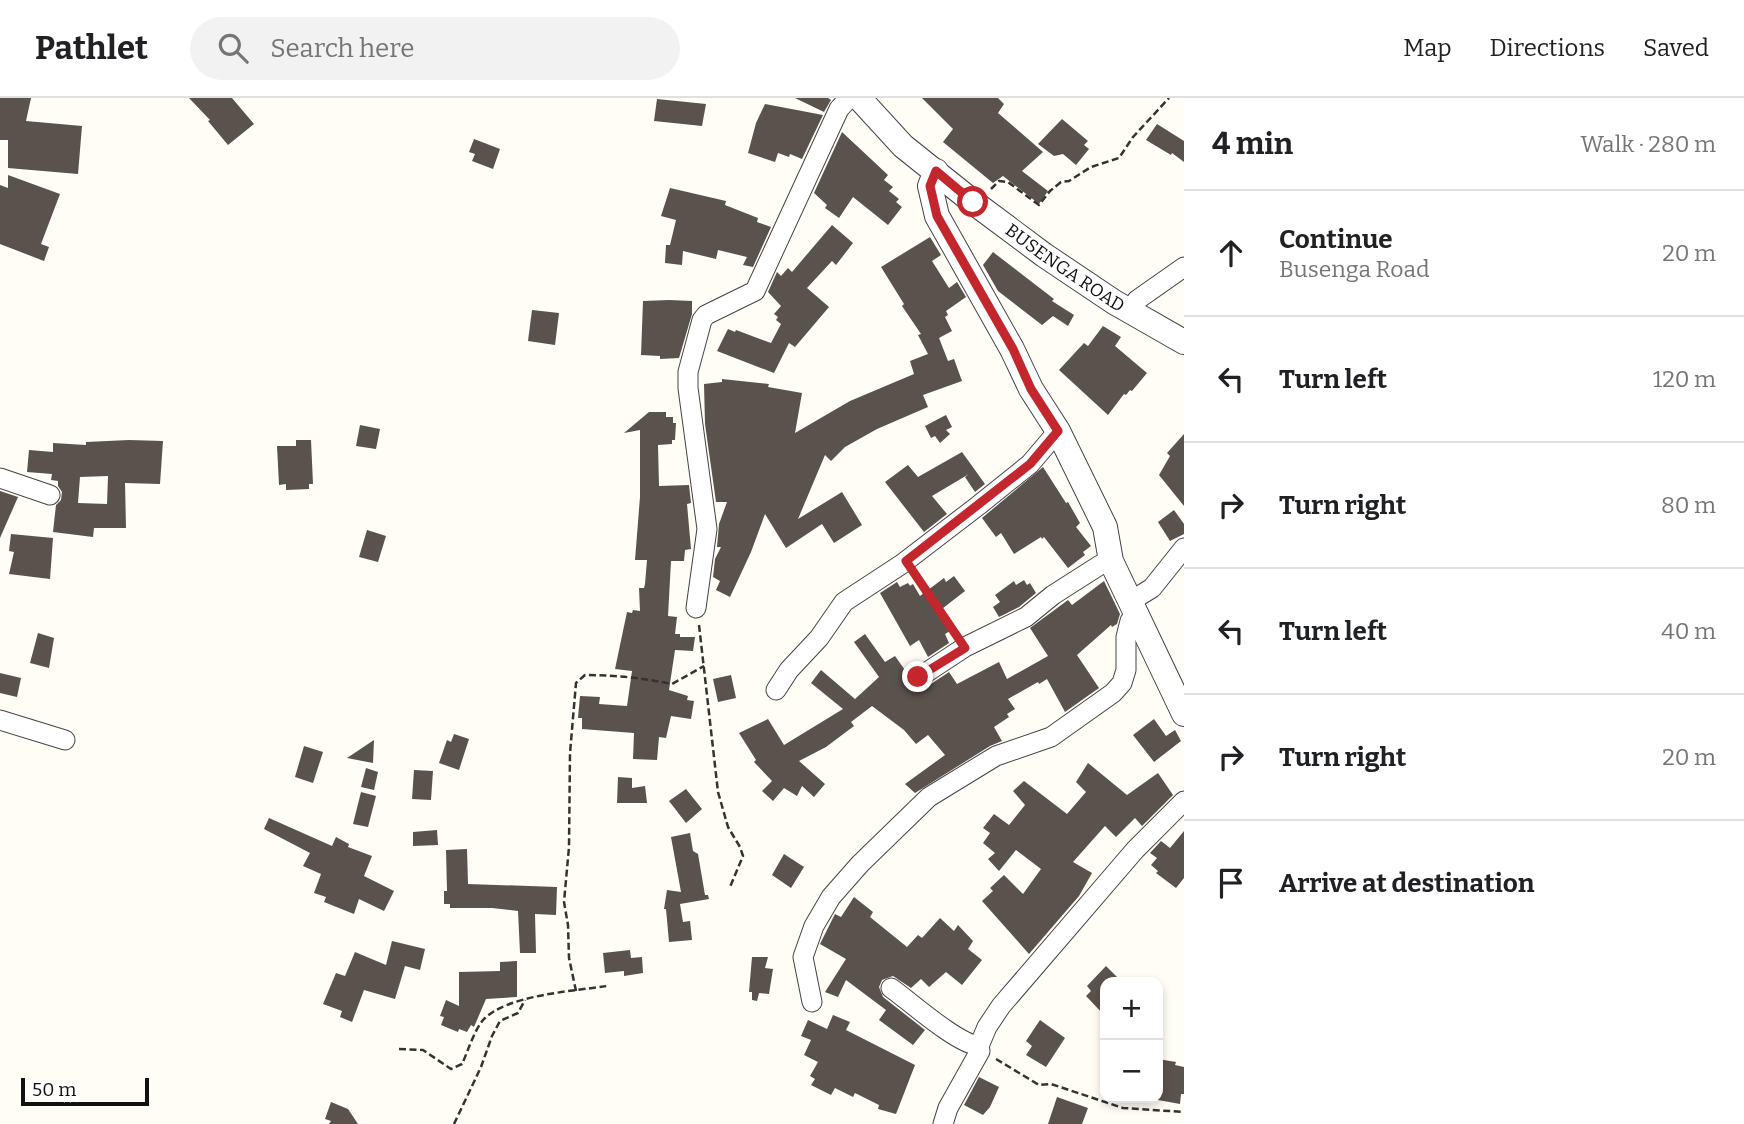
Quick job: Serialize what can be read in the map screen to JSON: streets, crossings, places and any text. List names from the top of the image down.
{
  "streets": {
    "street": ["BUSENGA ROAD"]
  },
  "scale_bar": "50 m",
  "page": {
    "header": "Pathlet",
    "search": "Search here",
    "nav": ["Map", "Directions", "Saved"],
    "heading": ["4 min", "Walk · 280 m"],
    "list": [
      ["Continue", "Busenga Road", "20 m"],
      ["Turn left", "120 m"],
      ["Turn right", "80 m"],
      ["Turn left", "40 m"],
      ["Turn right", "20 m"],
      "Arrive at destination"
    ],
    "map_buttons": ["+", "−"],
    "scale": "50 m"
  }
}
